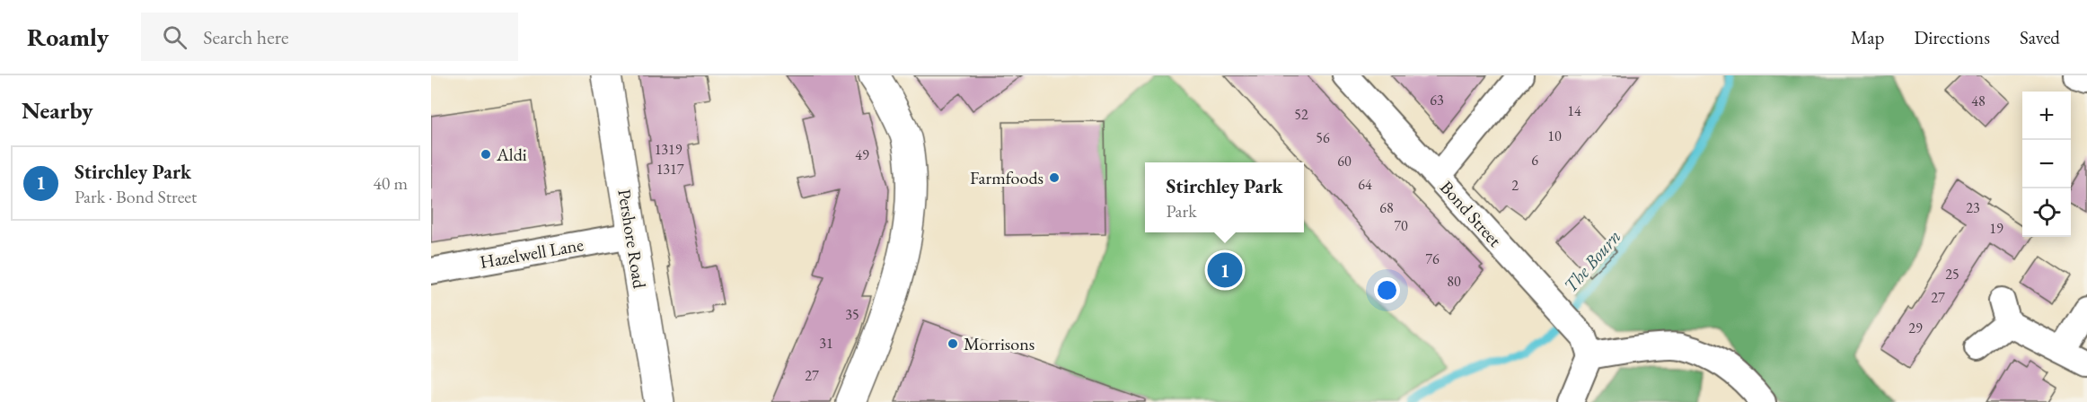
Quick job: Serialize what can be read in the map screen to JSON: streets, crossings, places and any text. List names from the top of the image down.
{
  "streets": {
    "main road": ["Pershore Road"],
    "street": ["Bond Street", "Hazelwell Lane"]
  },
  "crossings": [
    ["Pershore Road", "Hazelwell Lane"]
  ],
  "water": ["The Bourn"],
  "places": ["Aldi", "Farmfoods", "Morrisons"],
  "house_numbers": [
    "63",
    "48",
    "14",
    "52",
    "10",
    "56",
    "1319",
    "49",
    "6",
    "60",
    "1317",
    "64",
    "2",
    "68",
    "23",
    "70",
    "19",
    "76",
    "25",
    "80",
    "27",
    "35",
    "29",
    "31",
    "27"
  ],
  "page": {
    "header": "Roamly",
    "search": "Search here",
    "nav": ["Map", "Directions", "Saved"],
    "heading": "Nearby",
    "map_buttons": ["+", "−"],
    "list": [
      {
        "mark": "1",
        "name": "Stirchley Park",
        "note": "Park · Bond Street",
        "value": "40 m"
      }
    ],
    "popup": ["Stirchley Park", "Park"],
    "pins": "1"
  }
}
